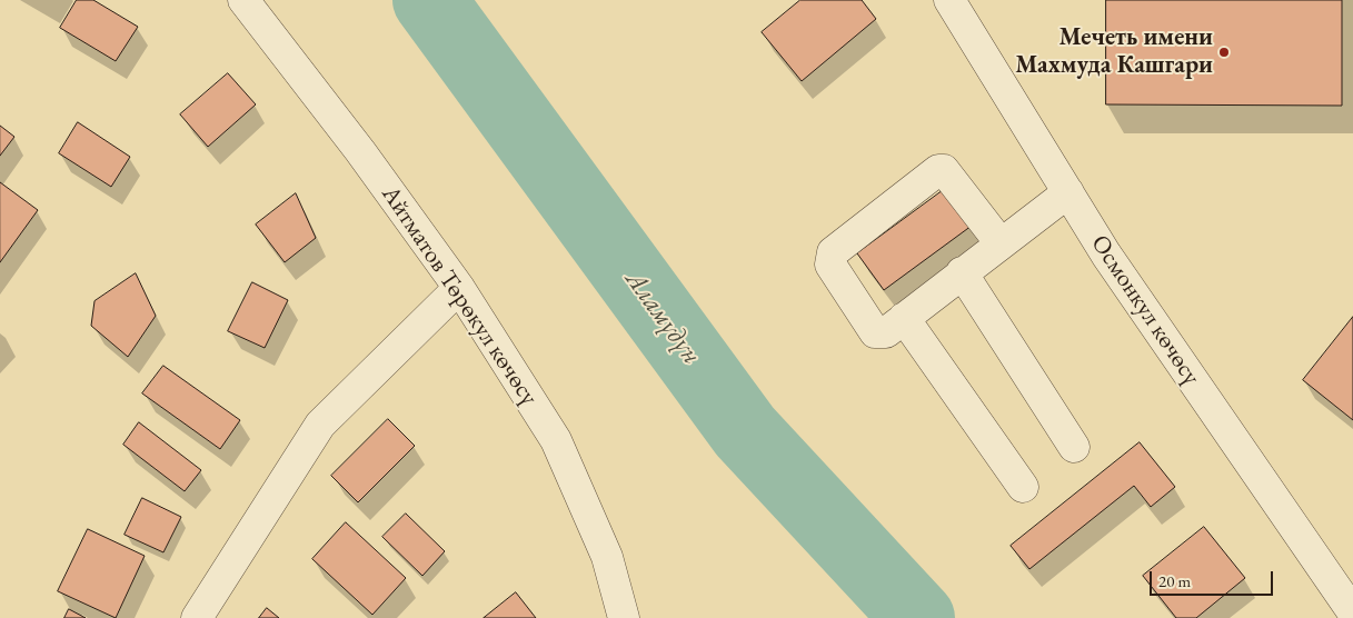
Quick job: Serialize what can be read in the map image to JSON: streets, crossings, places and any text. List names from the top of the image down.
{
  "streets": {
    "street": ["Айтматов Төрөкул көчөсү", "Осмонкул көчөсү"]
  },
  "water": ["Аламүдүн"],
  "places": ["Мечеть имени Махмуда Кашгари"],
  "scale_bar": "20 m"
}
